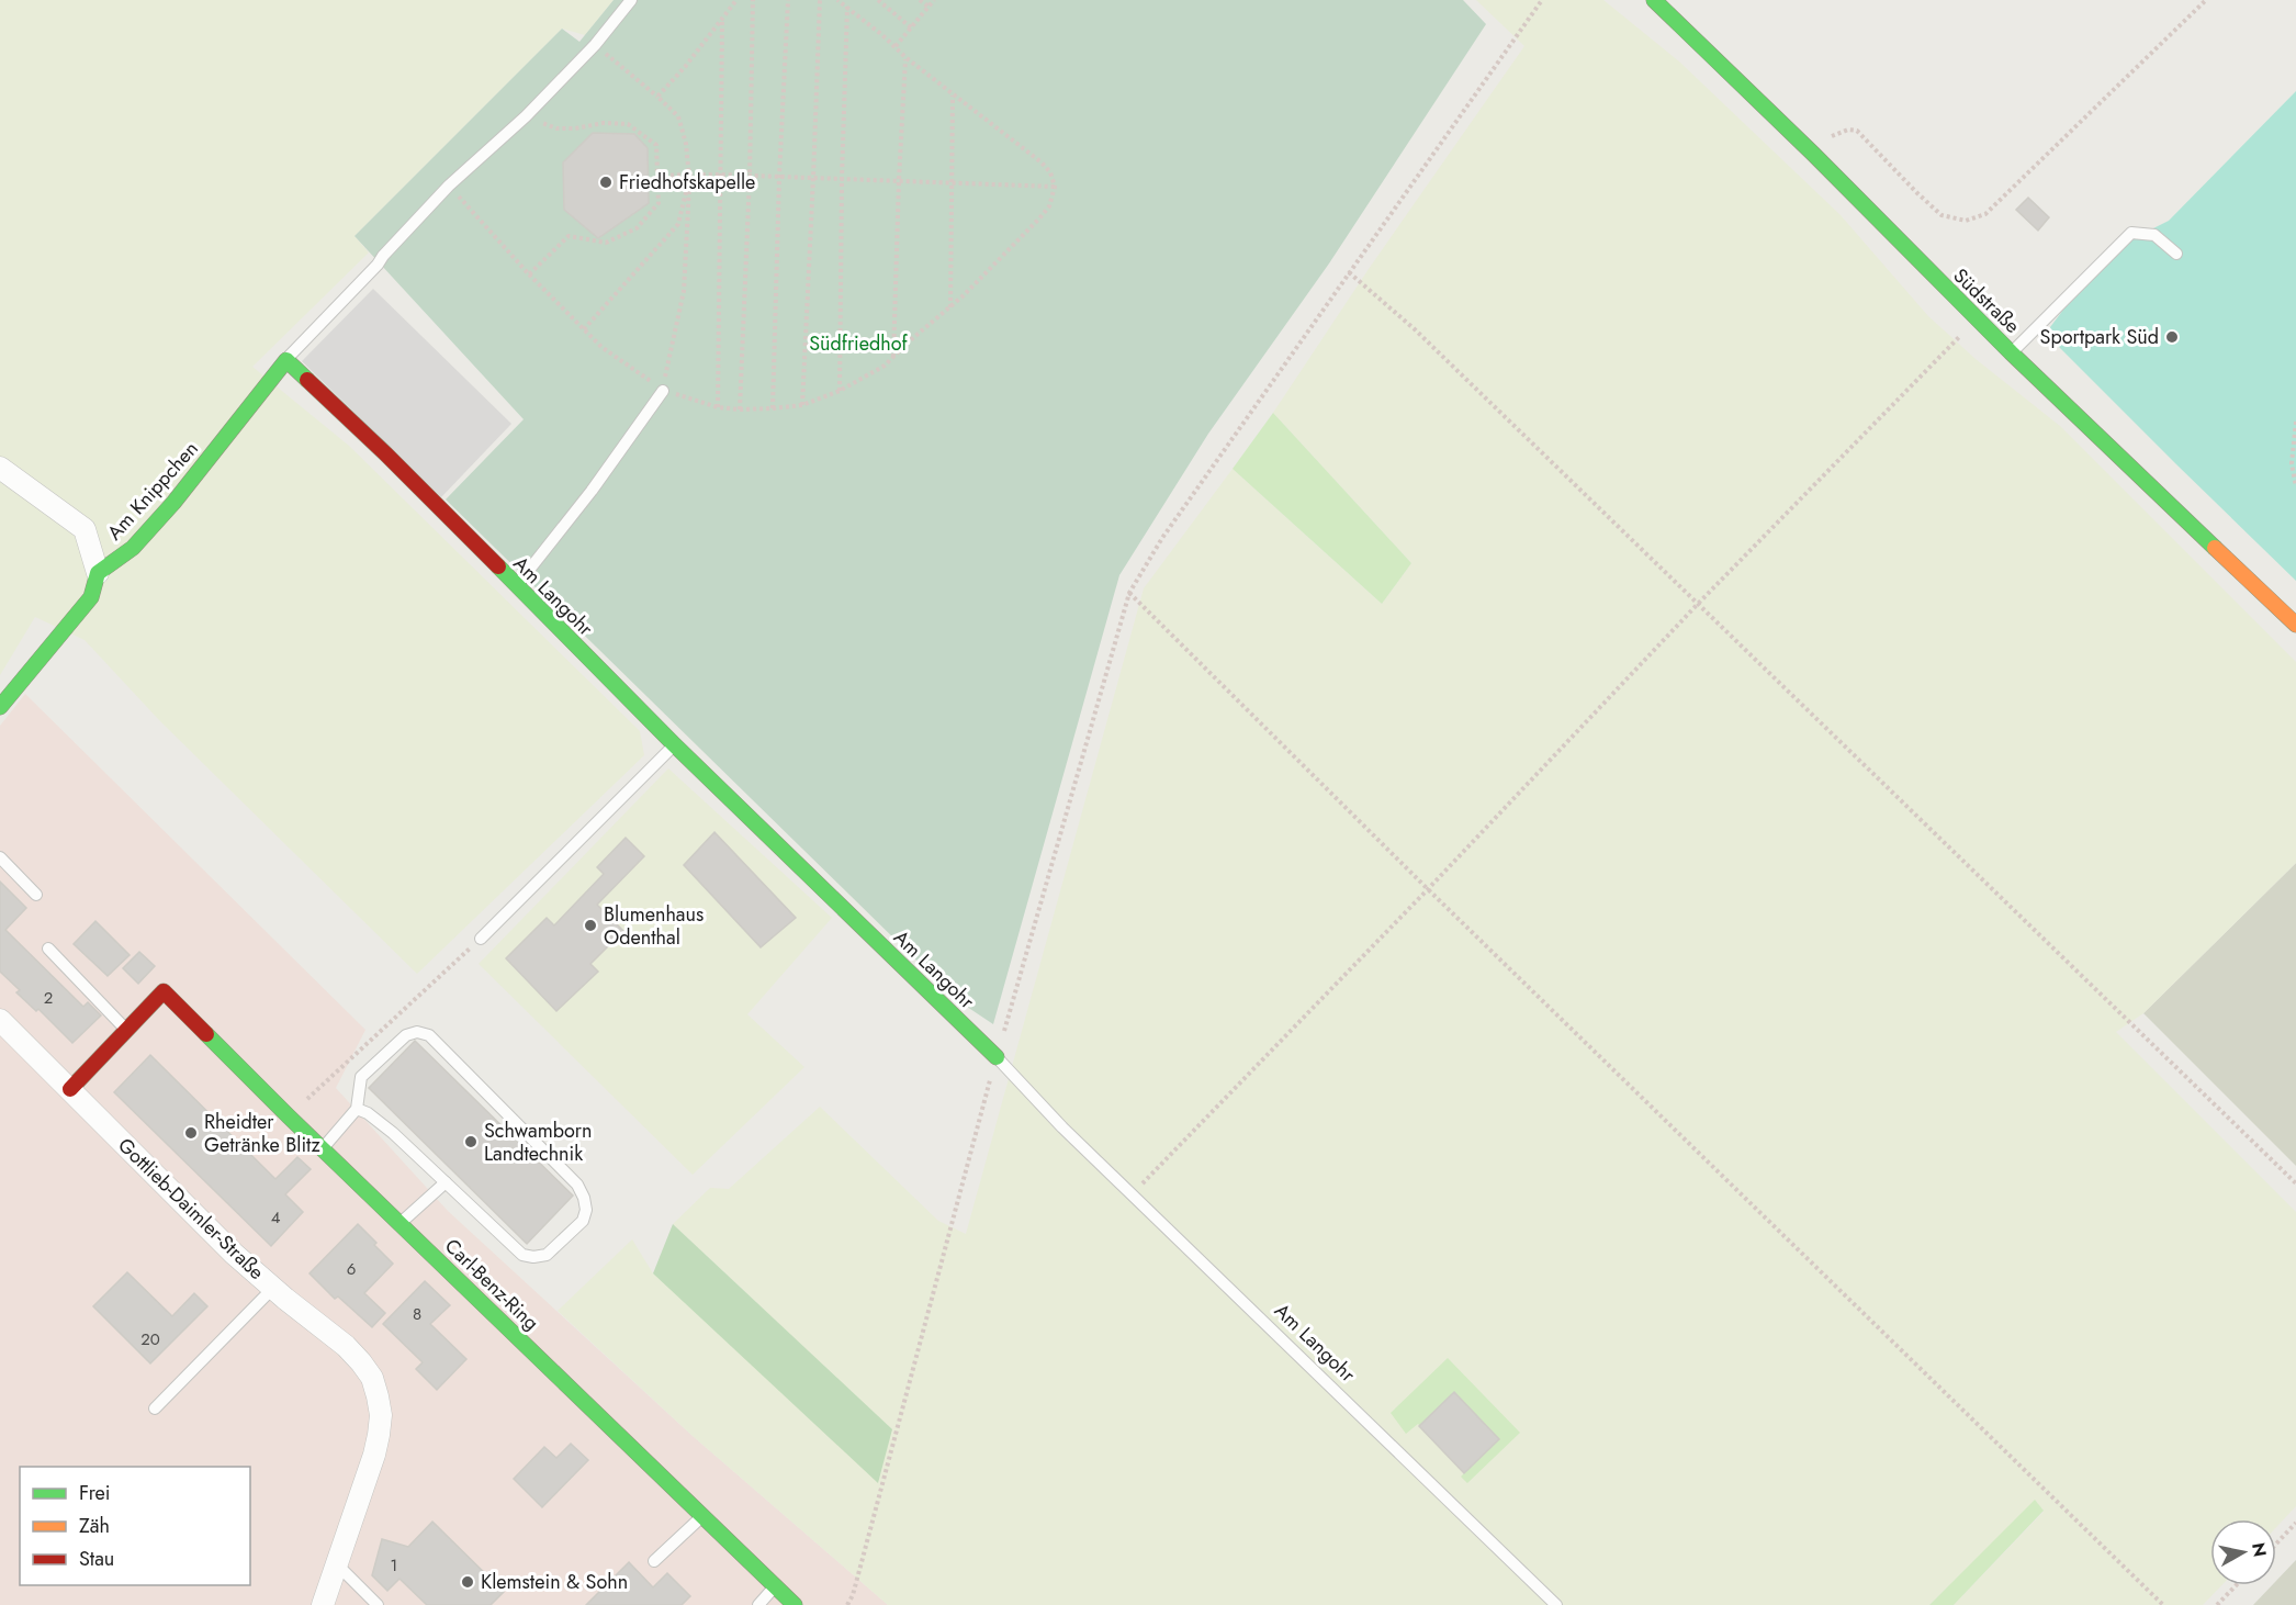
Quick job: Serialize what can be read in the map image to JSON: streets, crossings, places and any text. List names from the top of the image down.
{
  "streets": {
    "street": [
      "Südstraße",
      "Am Knippchen",
      "Am Langohr",
      "Gottlieb-Daimler-Straße",
      "Carl-Benz-Ring"
    ]
  },
  "crossings": [
    ["Am Knippchen", "Am Langohr"]
  ],
  "parks": ["Südfriedhof"],
  "places": [
    "Friedhofskapelle",
    "Sportpark Süd",
    "Blumenhaus Odenthal",
    "Rheidter Getränke Blitz",
    "Schwamborn Landtechnik",
    "Klemstein & Sohn"
  ],
  "house_numbers": [
    "2",
    "4",
    "6",
    "8",
    "20",
    "1"
  ],
  "legend": ["Frei", "Zäh", "Stau"],
  "north": "right"
}
